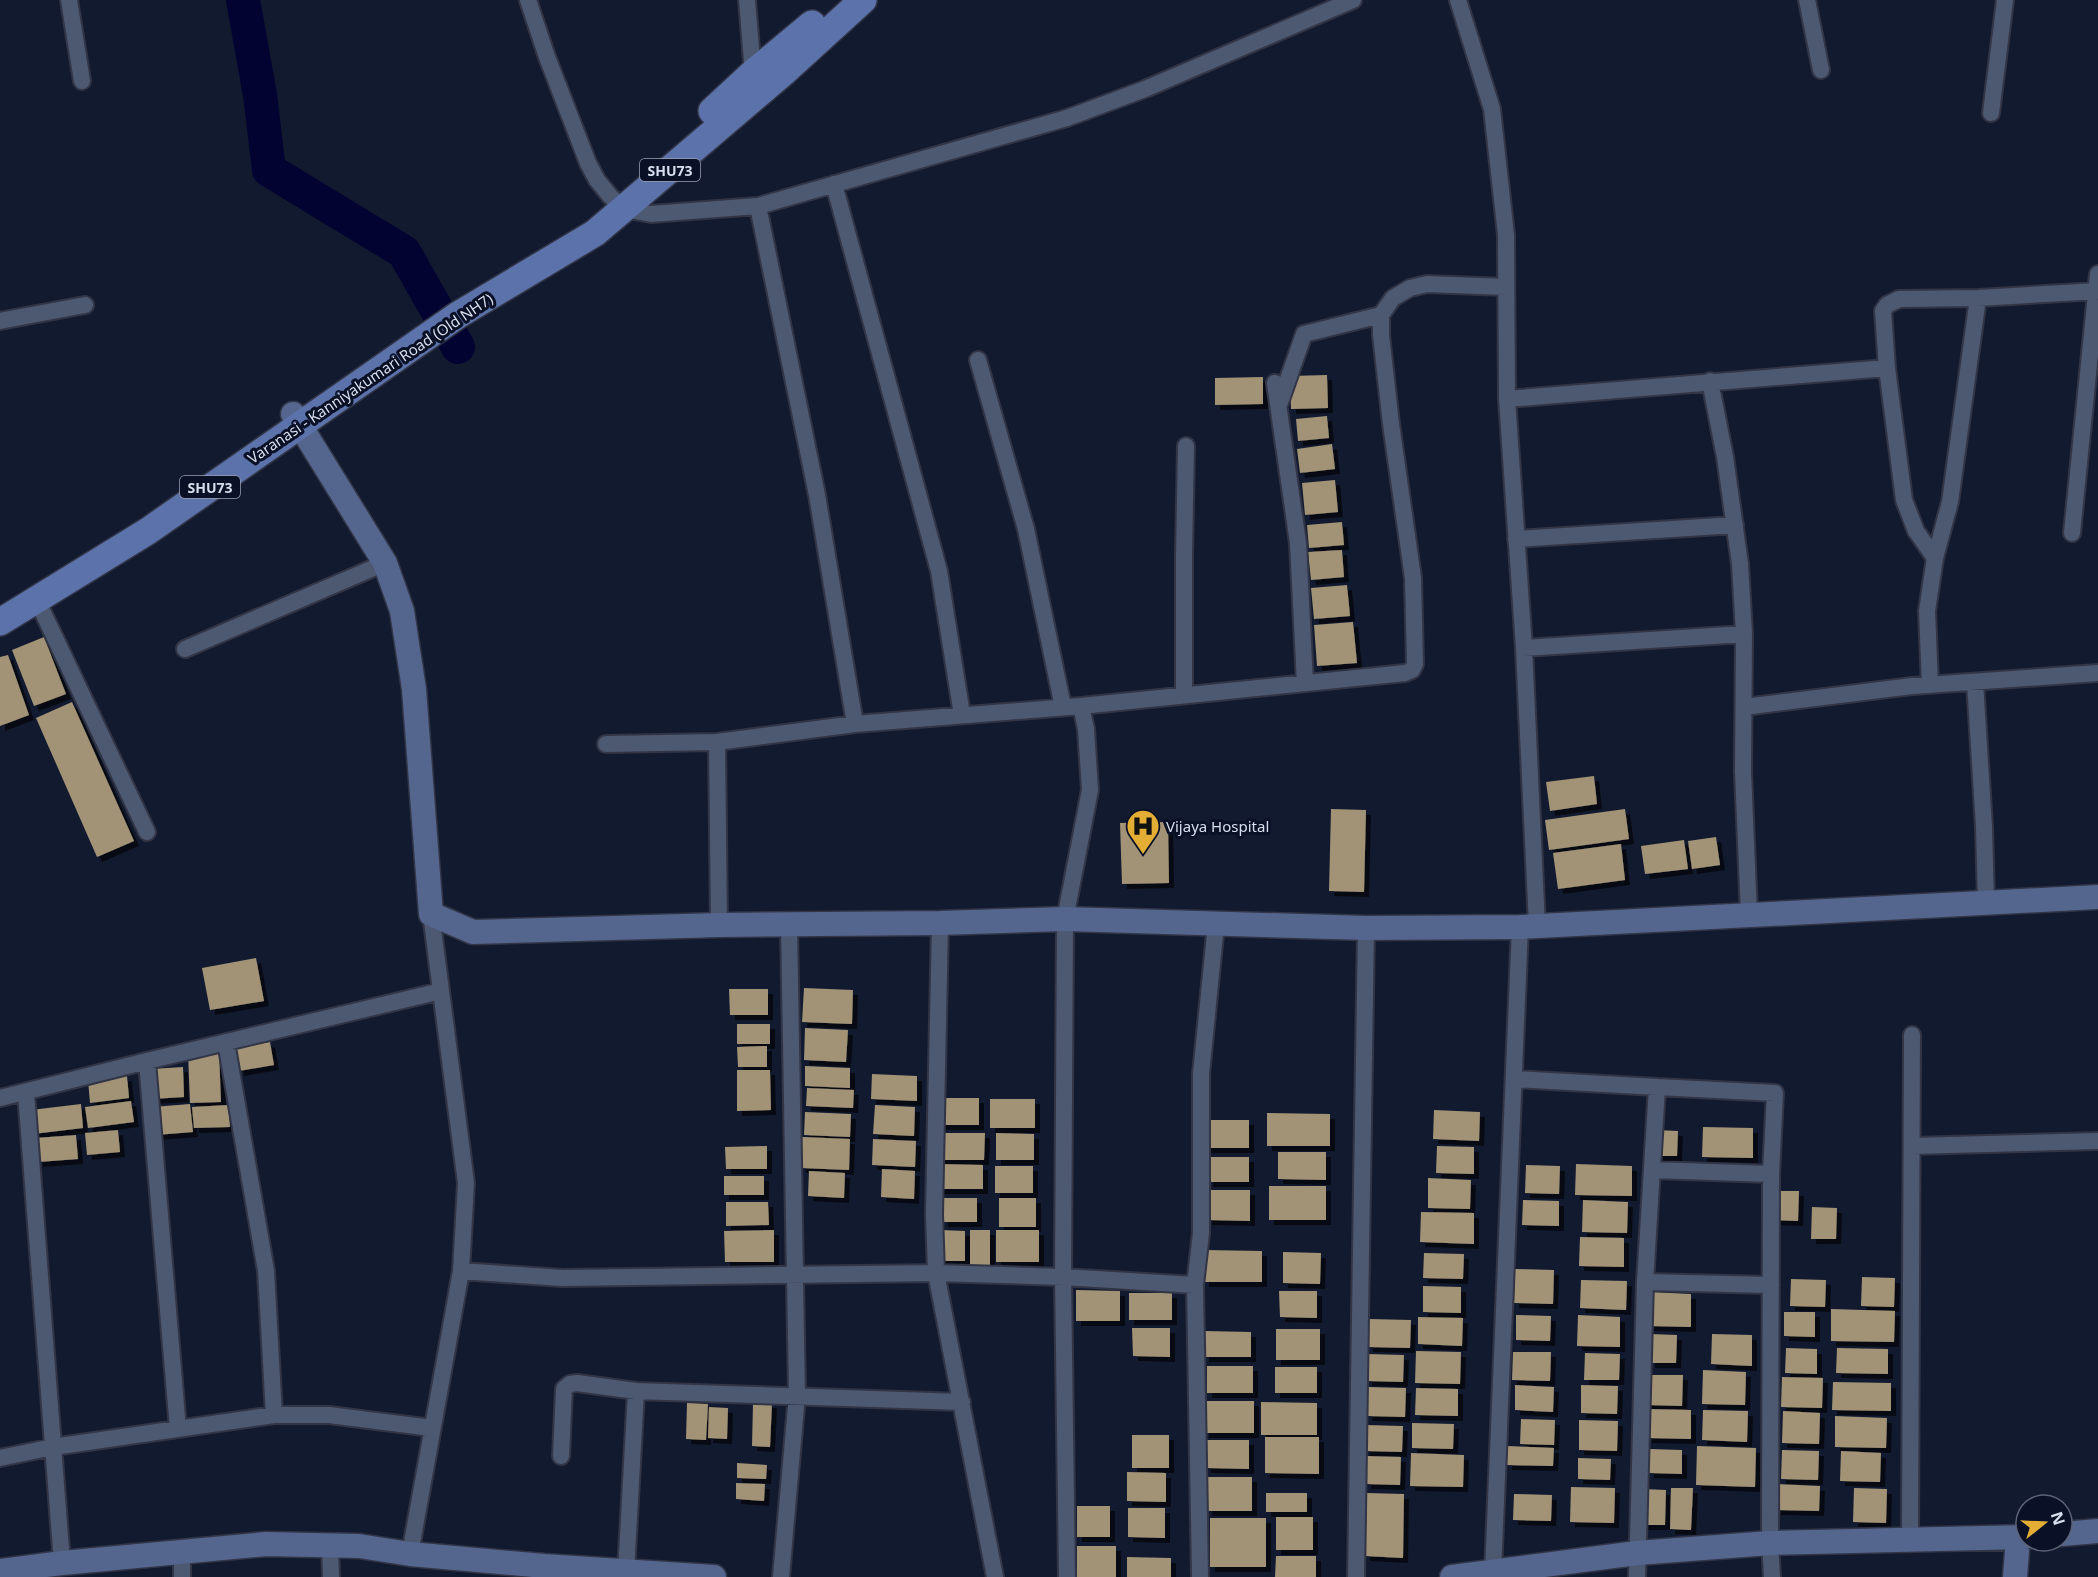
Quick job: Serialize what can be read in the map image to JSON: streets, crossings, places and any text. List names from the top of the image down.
{
  "streets": {
    "main road": ["SHU73", "Varanasi - Kanniyakumari Road (Old NH7)"]
  },
  "places": {
    "hospital": ["Vijaya Hospital"]
  },
  "north": "right"
}
